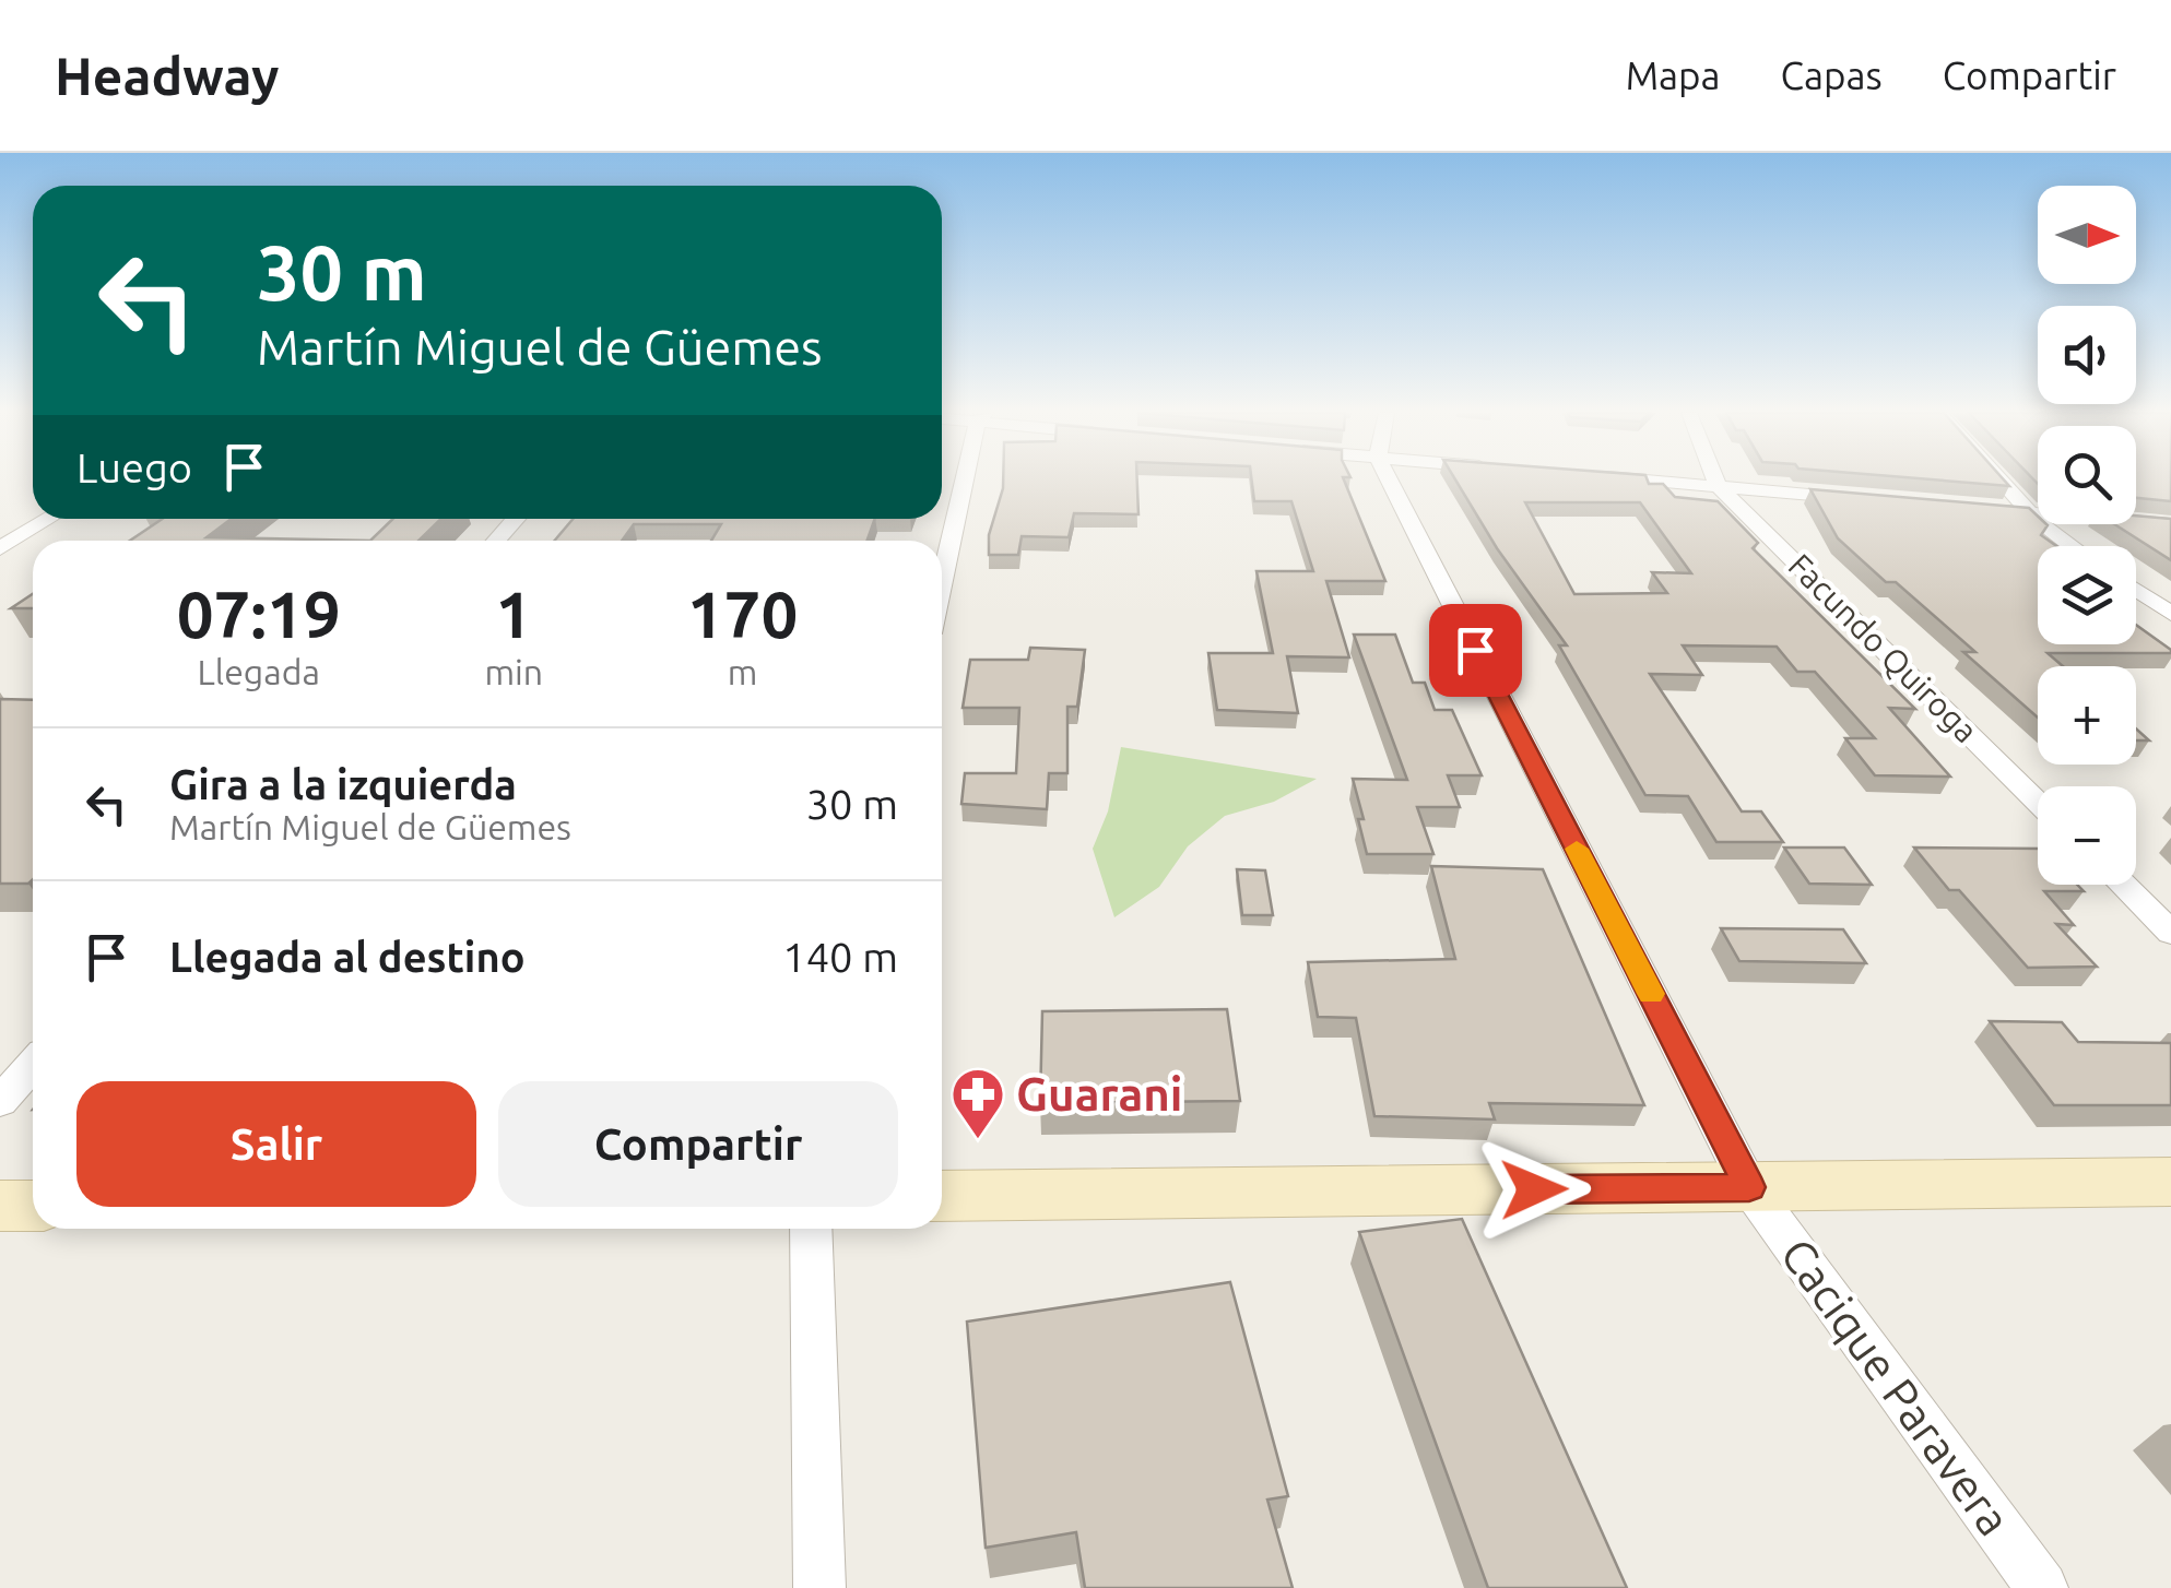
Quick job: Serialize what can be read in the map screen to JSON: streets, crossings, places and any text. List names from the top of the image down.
{
  "streets": {
    "street": ["Facundo Quiroga", "Cacique Paravera"]
  },
  "places": {
    "pharmacy": ["Guarani"]
  },
  "north": "right",
  "page": {
    "header": "Headway",
    "nav": ["Mapa", "Capas", "Compartir"],
    "map_buttons": ["+", "−"],
    "turn": ["30 m", "Martín Miguel de Güemes"],
    "then": "Luego",
    "eta": [
      "07:19",
      "Llegada",
      "1",
      "min",
      "170",
      "m"
    ],
    "list": [
      {
        "name": "Gira a la izquierda",
        "note": "Martín Miguel de Güemes",
        "value": "30 m"
      },
      {
        "name": "Llegada al destino",
        "value": "140 m"
      }
    ],
    "buttons": ["Salir", "Compartir"]
  }
}
